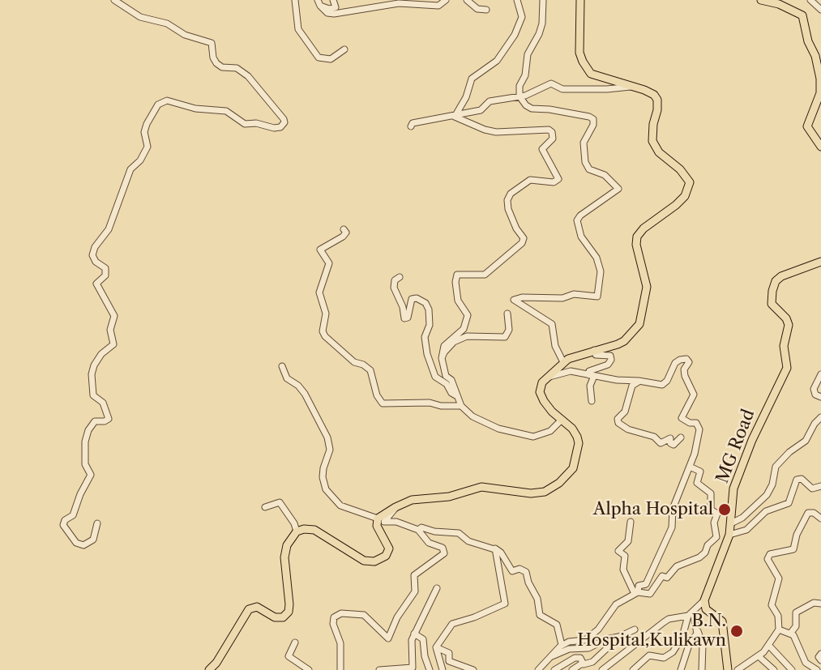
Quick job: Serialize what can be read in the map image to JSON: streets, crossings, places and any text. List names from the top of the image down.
{
  "streets": {
    "main road": ["MG Road"]
  },
  "places": ["Alpha Hospital", "B.N. Hospital,Kulikawn"]
}
